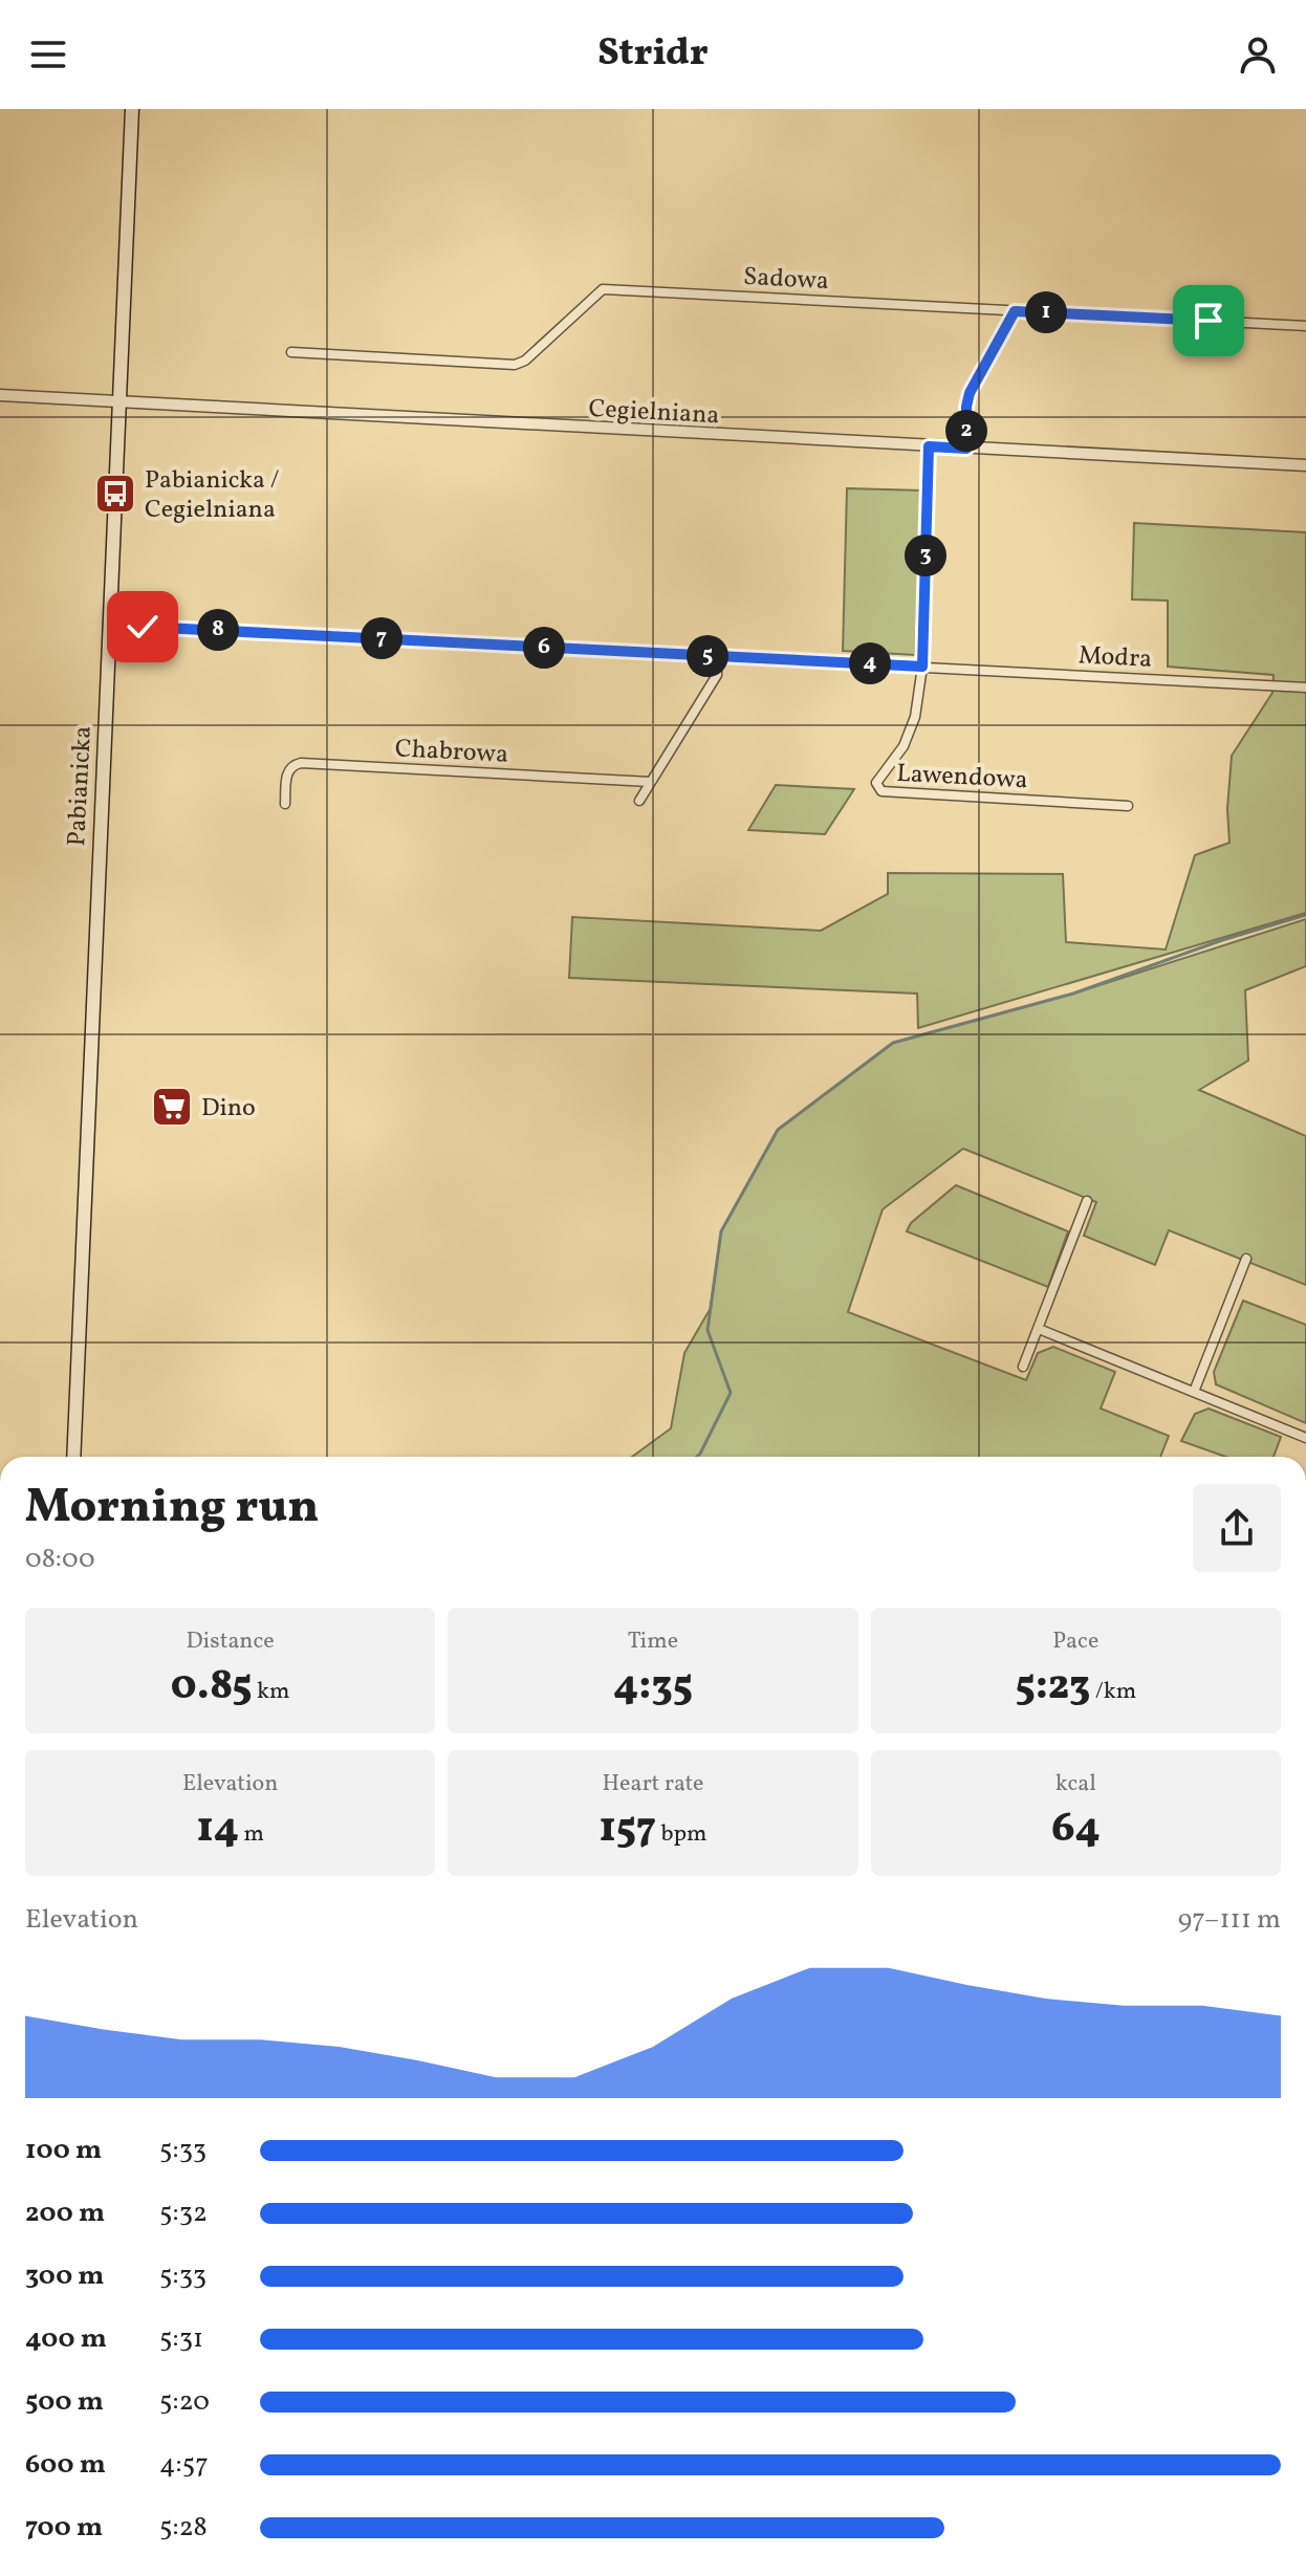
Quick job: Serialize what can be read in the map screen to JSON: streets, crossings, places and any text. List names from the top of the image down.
{
  "streets": {
    "main road": ["Pabianicka"],
    "street": [
      "Sadowa",
      "Cegielniana",
      "Modra",
      "Chabrowa",
      "Lawendowa"
    ]
  },
  "crossings": [
    ["Cegielniana", "Pabianicka"],
    ["Modra", "Lawendowa"]
  ],
  "places": {
    "bus stop": ["Pabianicka / Cegielniana"],
    "supermarket": ["Dino"]
  },
  "page": {
    "header": "Stridr",
    "pins": [
      "1",
      "2",
      "3",
      "8",
      "7",
      "6",
      "5",
      "4"
    ],
    "heading": ["Morning run", "08:00"],
    "stats": [
      ["Distance", "0.85 km"],
      ["Time", "4:35"],
      ["Pace", "5:23 /km"],
      ["Elevation", "14 m"],
      ["Heart rate", "157 bpm"],
      ["kcal", "64"]
    ],
    "chart": ["Elevation", "97–111 m"],
    "list": [
      {
        "name": "100 m",
        "note": "5:33"
      },
      {
        "name": "200 m",
        "note": "5:32"
      },
      {
        "name": "300 m",
        "note": "5:33"
      },
      {
        "name": "400 m",
        "note": "5:31"
      },
      {
        "name": "500 m",
        "note": "5:20"
      },
      {
        "name": "600 m",
        "note": "4:57"
      },
      {
        "name": "700 m",
        "note": "5:28"
      }
    ]
  }
}
